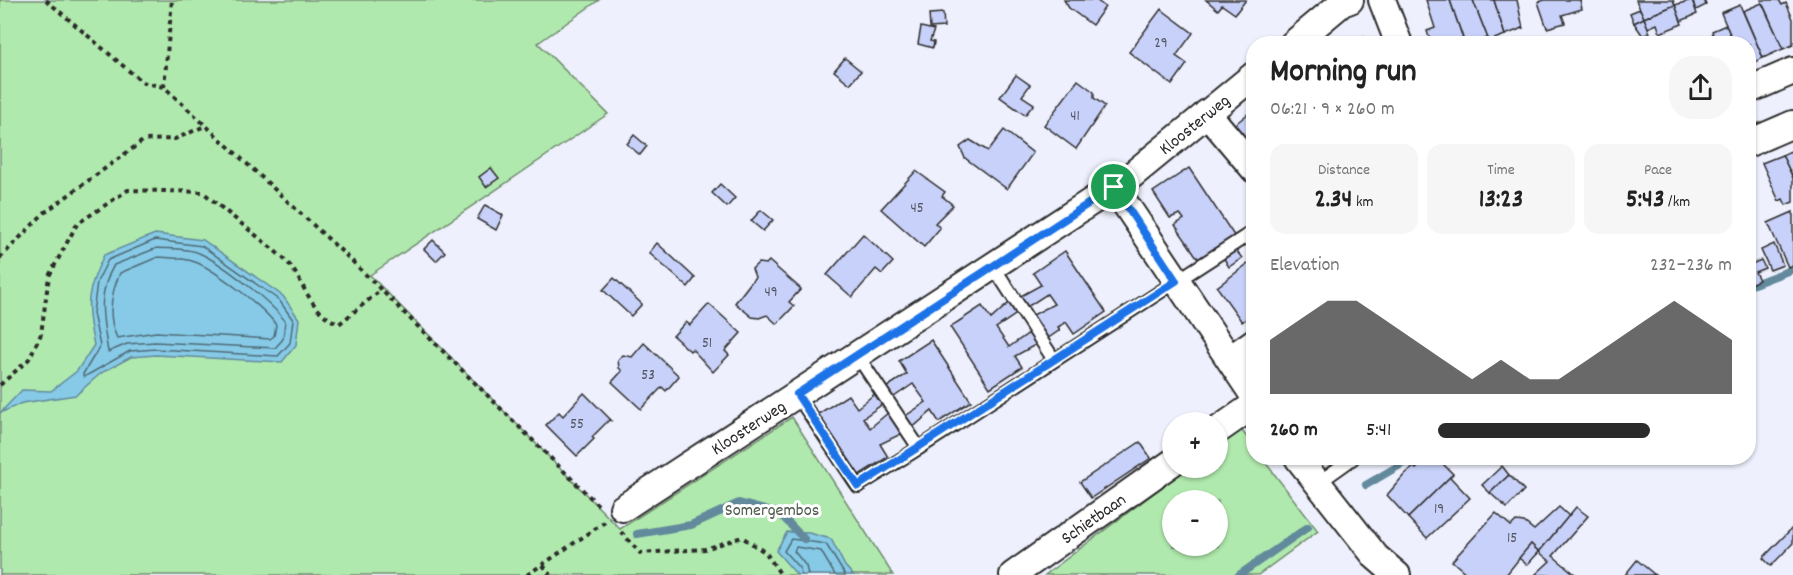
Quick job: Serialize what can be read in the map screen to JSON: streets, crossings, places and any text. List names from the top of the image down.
{
  "streets": {
    "street": ["Kloosterweg", "Schietbaan"]
  },
  "parks": ["Somergembos"],
  "house_numbers": [
    "29",
    "41",
    "45",
    "49",
    "51",
    "53",
    "55",
    "19",
    "15"
  ],
  "page": {
    "heading": ["Morning run", "06:21 · 9 × 260 m"],
    "stats": [
      ["Distance", "2.34 km"],
      ["Time", "13:23"],
      ["Pace", "5:43 /km"]
    ],
    "chart": ["Elevation", "232–236 m"],
    "list": [
      {
        "name": "260 m",
        "note": "5:41"
      }
    ],
    "map_buttons": ["+", "−"]
  }
}
